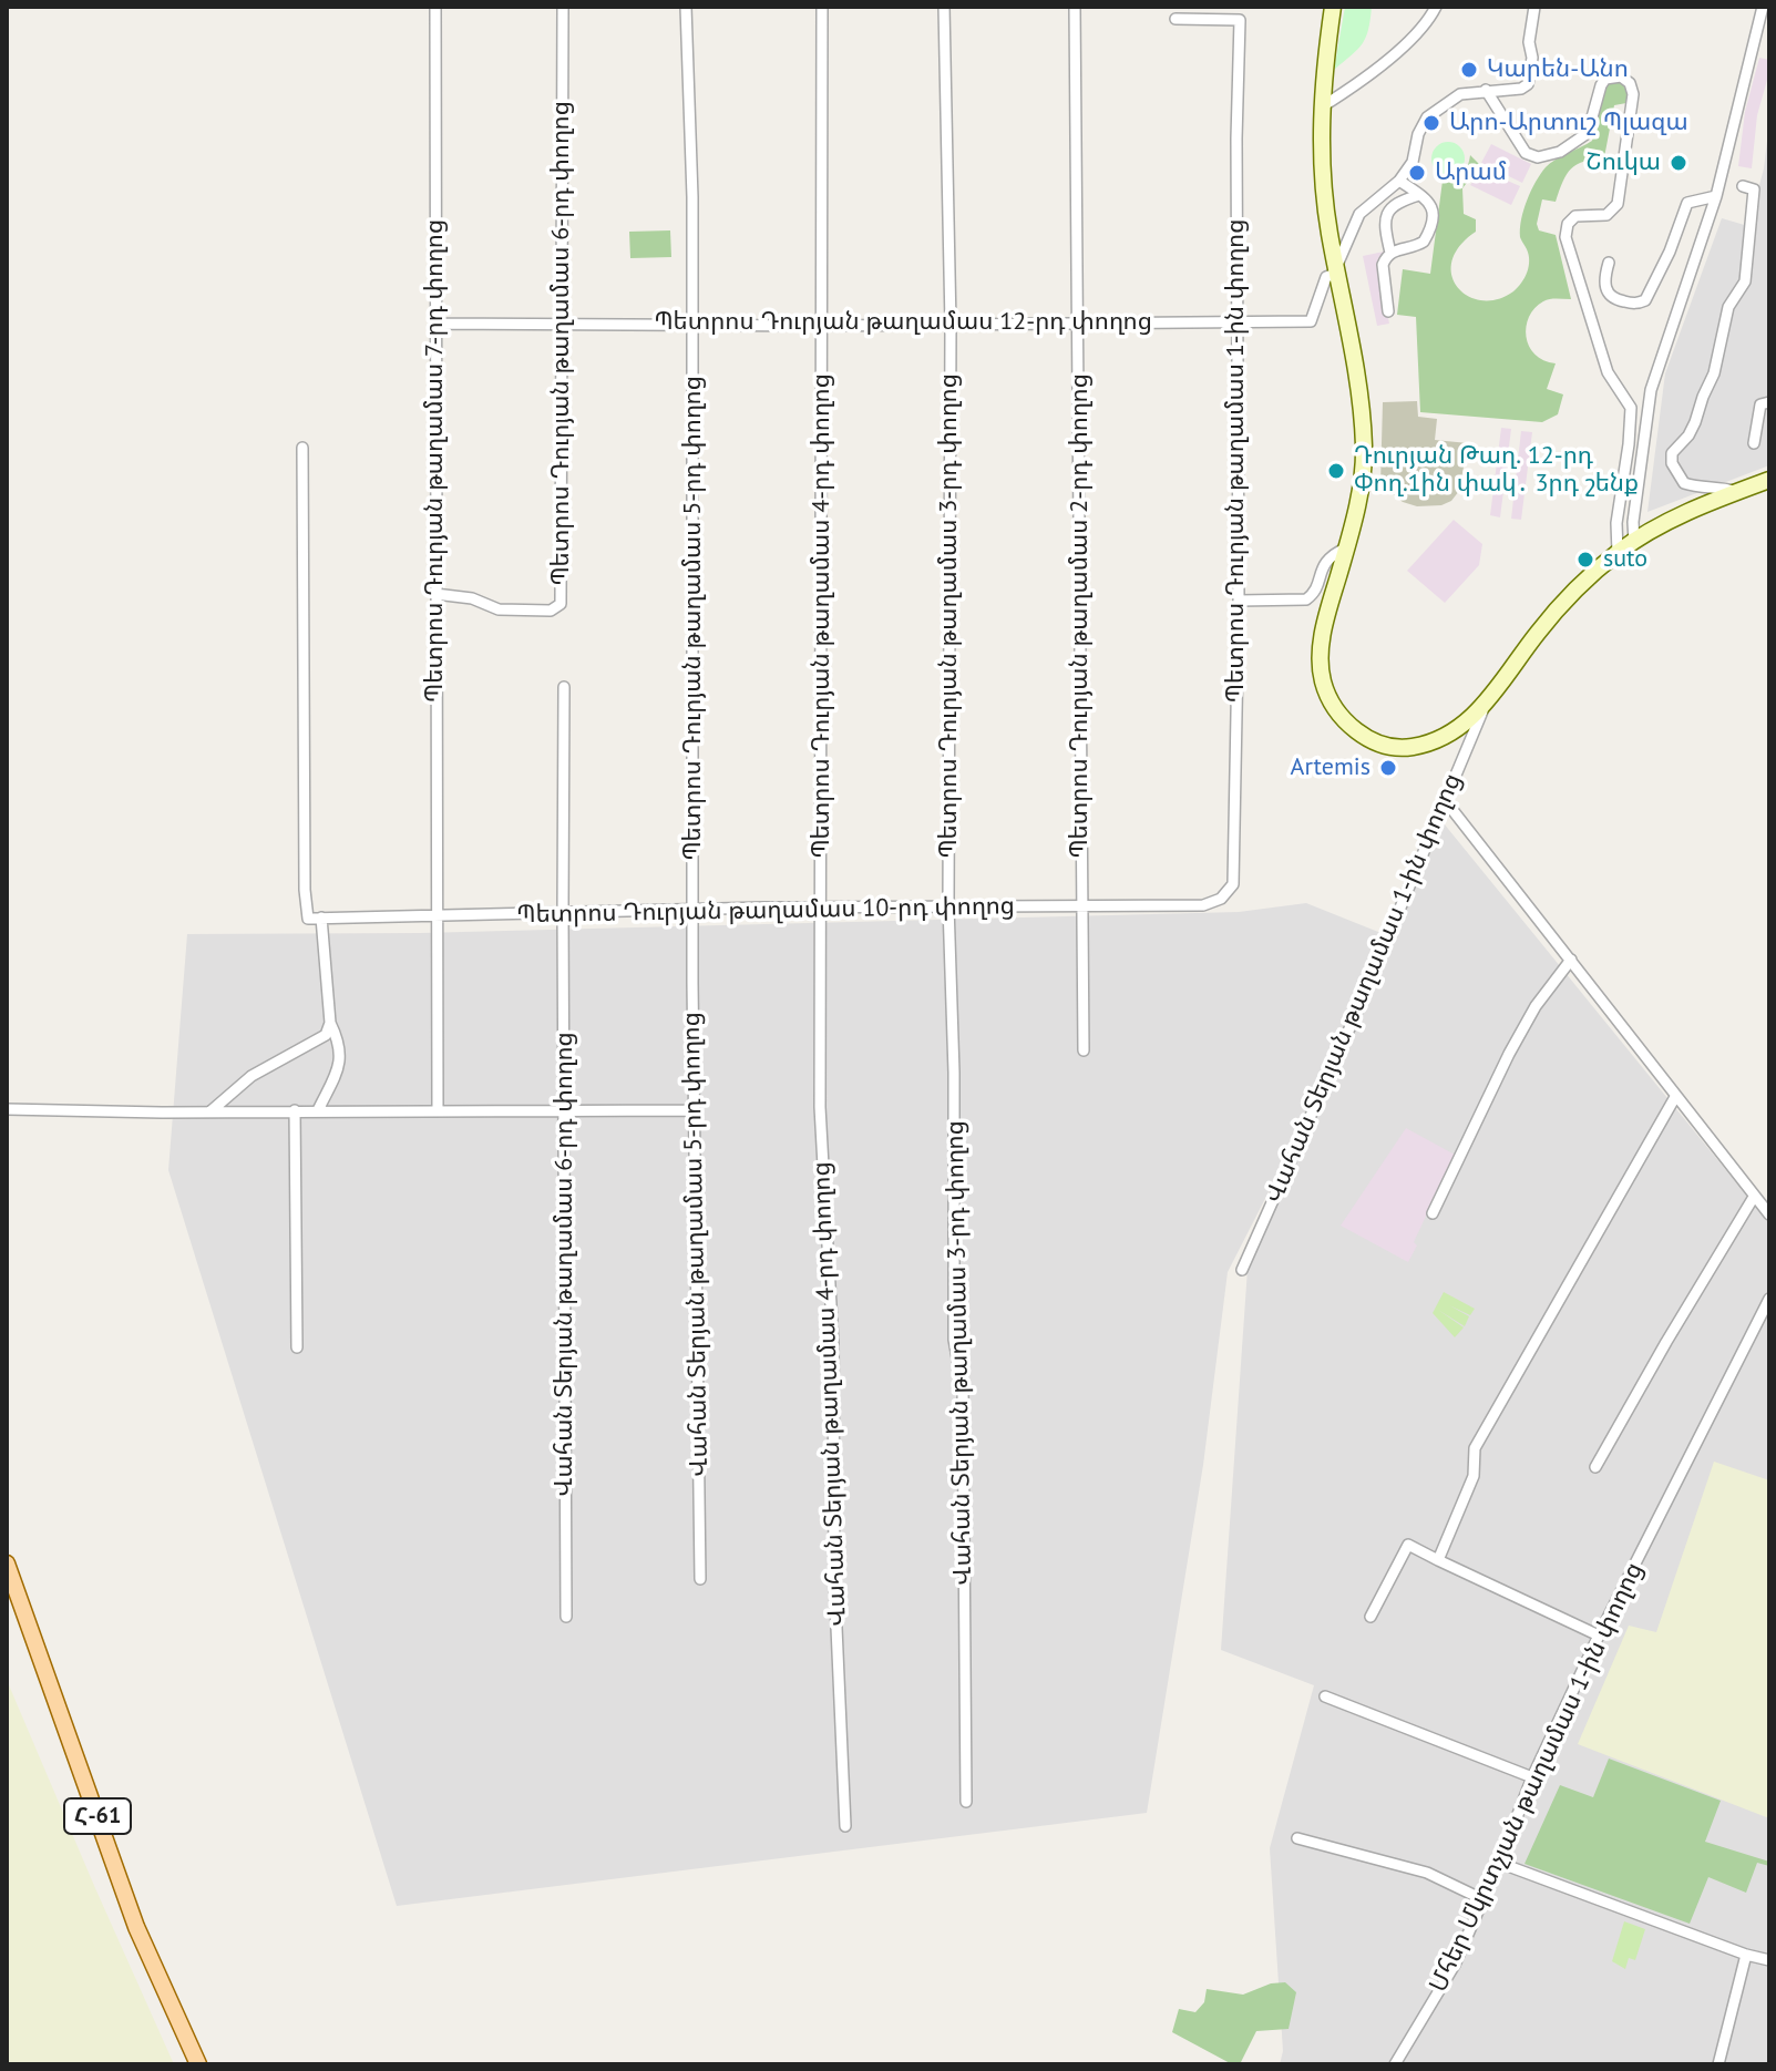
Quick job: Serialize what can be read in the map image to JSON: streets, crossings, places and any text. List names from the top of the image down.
{
  "streets": {
    "main road": ["Հ-61"],
    "street": [
      "Պետրոս Դուրյան թաղամաս 12-րդ փողոց",
      "Պետրոս Դուրյան թաղամաս 6-րդ փողոց",
      "Պետրոս Դուրյան թաղամաս 7-րդ փողոց",
      "Պետրոս Դուրյան թաղամաս 1-ին փողոց",
      "Պետրոս Դուրյան թաղամաս 4-րդ փողոց",
      "Պետրոս Դուրյան թաղամաս 3-րդ փողոց",
      "Պետրոս Դուրյան թաղամաս 2-րդ փողոց",
      "Պետրոս Դուրյան թաղամաս 5-րդ փողոց",
      "Պետրոս Դուրյան թաղամաս 10-րդ փողոց",
      "Վահան Տերյան թաղամաս 1-ին փողոց",
      "Վահան Տերյան թաղամաս 5-րդ փողոց",
      "Վահան Տերյան թաղամաս 6-րդ փողոց",
      "Վահան Տերյան թաղամաս 3-րդ փողոց",
      "Վահան Տերյան թաղամաս 4-րդ փողոց",
      "Մհեր Մկրտչյան թաղամաս 1-ին փողոց"
    ]
  },
  "crossings": [
    ["Պետրոս Դուրյան թաղամաս 12-րդ փողոց", "Պետրոս Դուրյան թաղամաս 6-րդ փողոց"],
    ["Պետրոս Դուրյան թաղամաս 12-րդ փողոց", "Պետրոս Դուրյան թաղամաս 7-րդ փողոց"],
    ["Պետրոս Դուրյան թաղամաս 12-րդ փողոց", "Պետրոս Դուրյան թաղամաս 1-ին փողոց"],
    ["Պետրոս Դուրյան թաղամաս 12-րդ փողոց", "Պետրոս Դուրյան թաղամաս 4-րդ փողոց"],
    ["Պետրոս Դուրյան թաղամաս 12-րդ փողոց", "Պետրոս Դուրյան թաղամաս 3-րդ փողոց"],
    ["Պետրոս Դուրյան թաղամաս 12-րդ փողոց", "Պետրոս Դուրյան թաղամաս 2-րդ փողոց"],
    ["Պետրոս Դուրյան թաղամաս 12-րդ փողոց", "Պետրոս Դուրյան թաղամաս 5-րդ փողոց"],
    ["Պետրոս Դուրյան թաղամաս 6-րդ փողոց", "Պետրոս Դուրյան թաղամաս 7-րդ փողոց"],
    ["Պետրոս Դուրյան թաղամաս 7-րդ փողոց", "Պետրոս Դուրյան թաղամաս 10-րդ փողոց"],
    ["Պետրոս Դուրյան թաղամաս 1-ին փողոց", "Պետրոս Դուրյան թաղամաս 10-րդ փողոց"],
    ["Պետրոս Դուրյան թաղամաս 4-րդ փողոց", "Պետրոս Դուրյան թաղամաս 10-րդ փողոց"],
    ["Պետրոս Դուրյան թաղամաս 4-րդ փողոց", "Վահան Տերյան թաղամաս 4-րդ փողոց"],
    ["Պետրոս Դուրյան թաղամաս 3-րդ փողոց", "Պետրոս Դուրյան թաղամաս 10-րդ փողոց"],
    ["Պետրոս Դուրյան թաղամաս 3-րդ փողոց", "Վահան Տերյան թաղամաս 3-րդ փողոց"],
    ["Պետրոս Դուրյան թաղամաս 2-րդ փողոց", "Պետրոս Դուրյան թաղամաս 10-րդ փողոց"],
    ["Պետրոս Դուրյան թաղամաս 5-րդ փողոց", "Պետրոս Դուրյան թաղամաս 10-րդ փողոց"],
    ["Պետրոս Դուրյան թաղամաս 5-րդ փողոց", "Վահան Տերյան թաղամաս 5-րդ փողոց"],
    ["Պետրոս Դուրյան թաղամաս 10-րդ փողոց", "Վահան Տերյան թաղամաս 5-րդ փողոց"],
    ["Պետրոս Դուրյան թաղամաս 10-րդ փողոց", "Վահան Տերյան թաղամաս 6-րդ փողոց"],
    ["Պետրոս Դուրյան թաղամաս 10-րդ փողոց", "Վահան Տերյան թաղամաս 3-րդ փողոց"],
    ["Պետրոս Դուրյան թաղամաս 10-րդ փողոց", "Վահան Տերյան թաղամաս 4-րդ փողոց"]
  ],
  "places": [
    "Կարեն-Անո",
    "Արո-Արտուշ Պլազա",
    "Շուկա",
    "Արամ",
    "Դուրյան Թաղ. 12-րդ Փող.1ին փակ․ 3րդ շենք",
    "suto",
    "Artemis"
  ]
}
